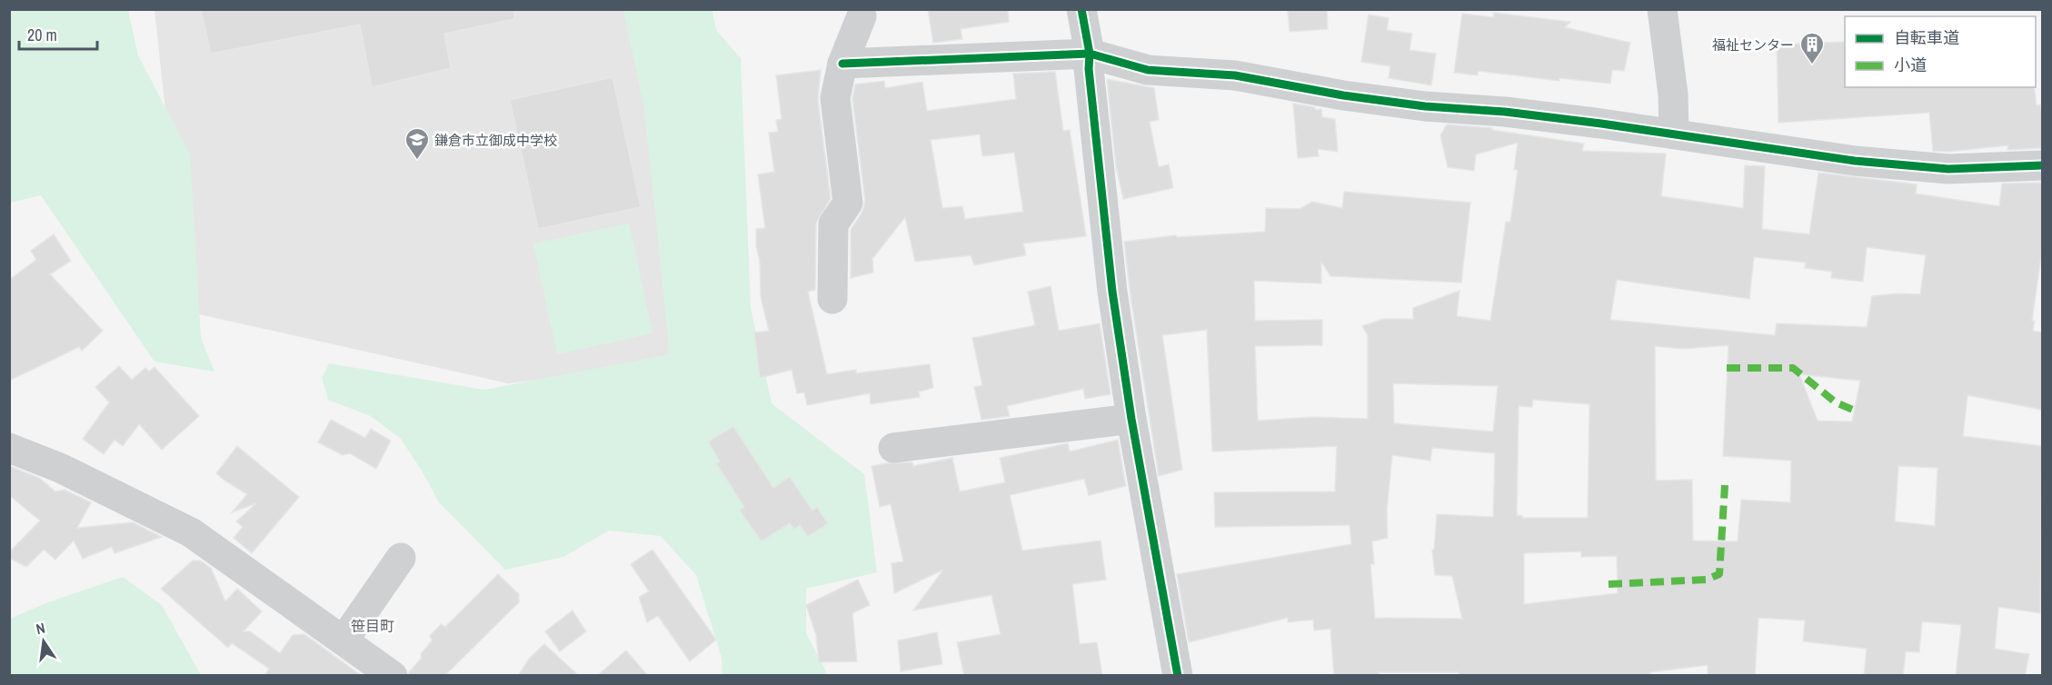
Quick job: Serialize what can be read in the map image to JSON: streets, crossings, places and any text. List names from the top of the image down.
{
  "districts": ["笹目町"],
  "places": {
    "building": ["福祉センター"],
    "school or university": ["鎌倉市立御成中学校"]
  },
  "legend": ["自転車道", "小道"],
  "scale_bar": "20 m",
  "north": "top"
}
